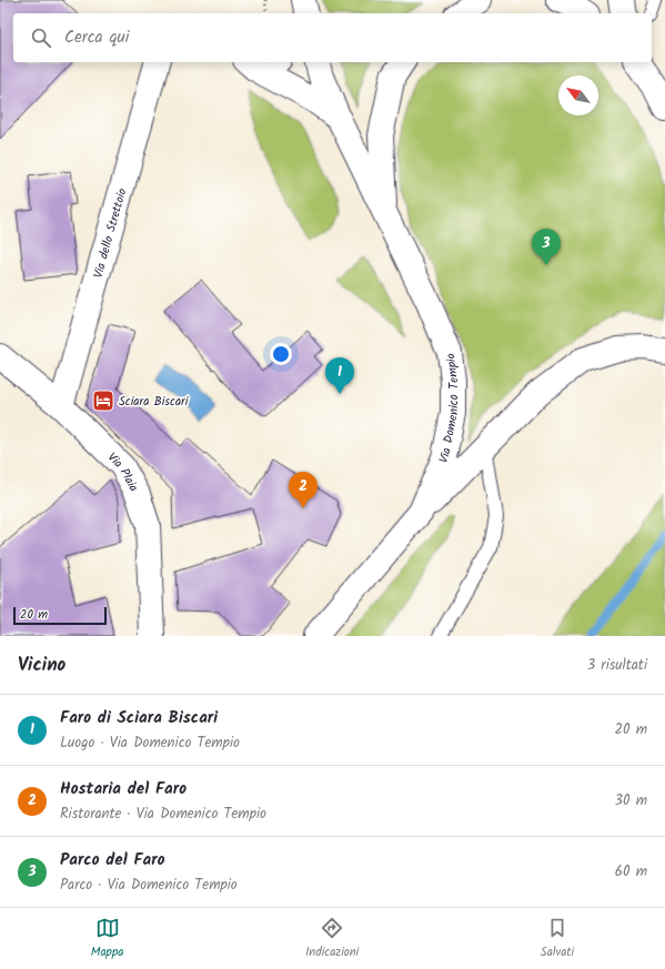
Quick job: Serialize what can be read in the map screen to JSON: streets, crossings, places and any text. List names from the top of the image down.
{
  "streets": {
    "main road": ["Via dello Strettoio", "Via Domenico Tempio", "Via Plaia"]
  },
  "crossings": [
    ["Via dello Strettoio", "Via Plaia"]
  ],
  "places": {
    "hotel": ["Sciara Biscari"]
  },
  "scale_bar": "20 m",
  "north": "top left",
  "page": {
    "search": "Cerca qui",
    "pins": ["3", "1", "2"],
    "scale": "20 m",
    "heading": ["Vicino", "3 risultati"],
    "list": [
      {
        "mark": "1",
        "name": "Faro di Sciara Biscari",
        "note": "Luogo · Via Domenico Tempio",
        "value": "20 m"
      },
      {
        "mark": "2",
        "name": "Hostaria del Faro",
        "note": "Ristorante · Via Domenico Tempio",
        "value": "30 m"
      },
      {
        "mark": "3",
        "name": "Parco del Faro",
        "note": "Parco · Via Domenico Tempio",
        "value": "60 m"
      }
    ],
    "nav": ["Mappa", "Indicazioni", "Salvati"]
  }
}
